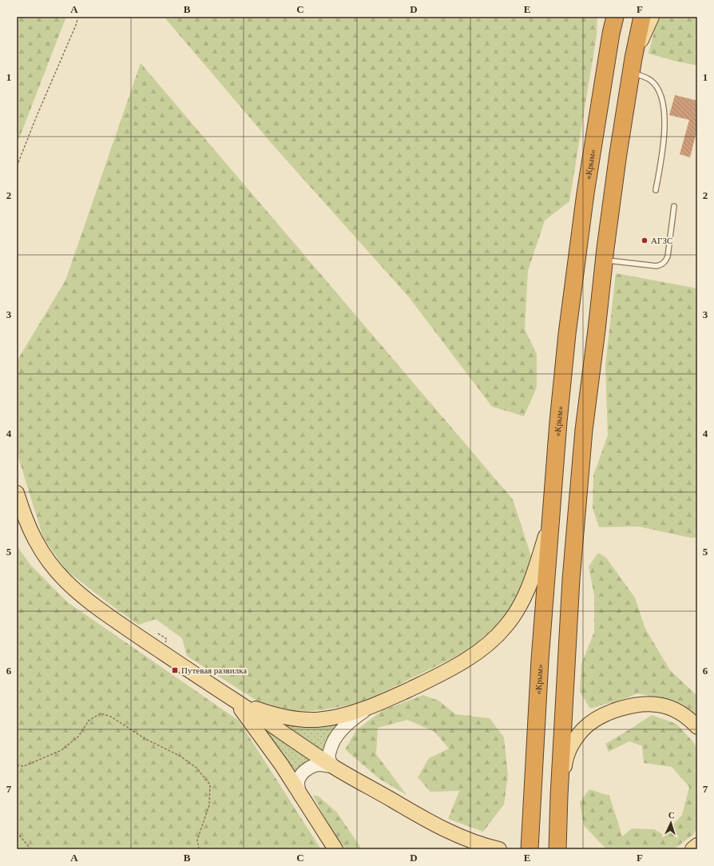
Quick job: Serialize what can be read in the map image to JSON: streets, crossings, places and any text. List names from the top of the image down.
{
  "streets": {
    "highway": ["«Крым»"]
  },
  "places": {
    "other": ["АГЗС"],
    "transit": ["Путевая развилка"]
  },
  "north": "top",
  "grid": {
    "columns": [
      "A",
      "B",
      "C",
      "D",
      "E",
      "F"
    ],
    "rows": [
      "1",
      "2",
      "3",
      "4",
      "5",
      "6",
      "7"
    ]
  }
}
